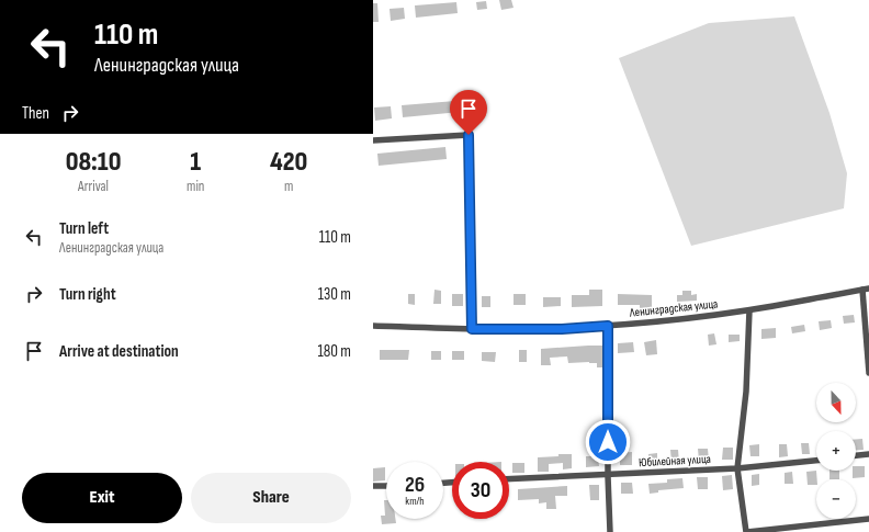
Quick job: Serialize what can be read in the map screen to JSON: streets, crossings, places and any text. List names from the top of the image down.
{
  "streets": {
    "street": ["Ленинградская улица", "Юбилейная улица"]
  },
  "north": "bottom",
  "page": {
    "turn": ["110 m", "Ленинградская улица"],
    "then": "Then",
    "eta": [
      "08:10",
      "Arrival",
      "1",
      "min",
      "420",
      "m"
    ],
    "list": [
      {
        "name": "Turn left",
        "note": "Ленинградская улица",
        "value": "110 m"
      },
      {
        "name": "Turn right",
        "value": "130 m"
      },
      {
        "name": "Arrive at destination",
        "value": "180 m"
      }
    ],
    "map_buttons": ["+", "−"],
    "speed": "26 km/h",
    "limit": "30",
    "buttons": ["Exit", "Share"]
  }
}
